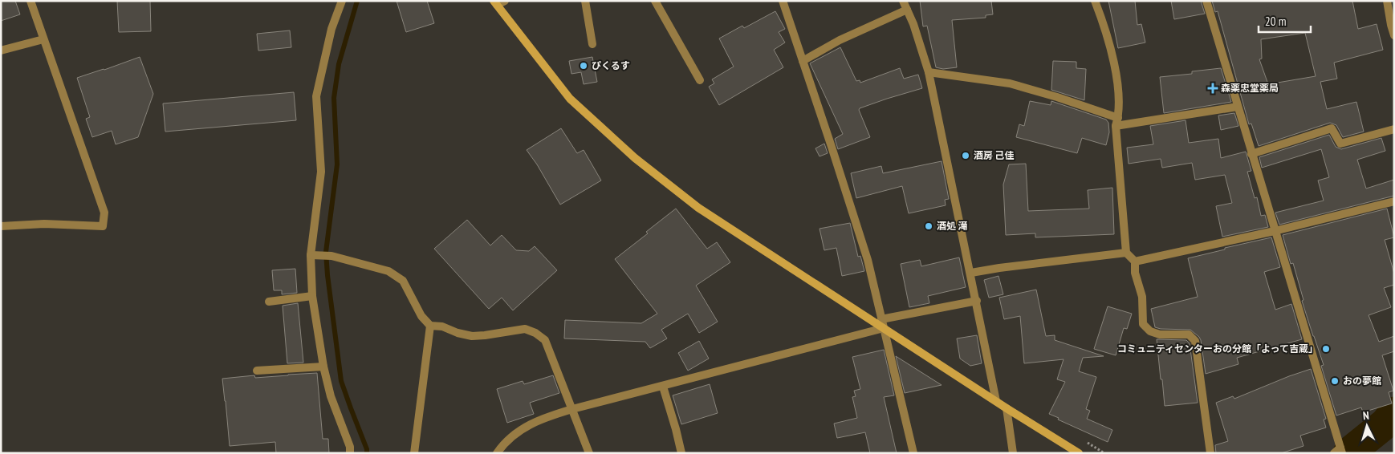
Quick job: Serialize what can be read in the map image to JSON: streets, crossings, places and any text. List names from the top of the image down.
{
  "places": {
    "other": [
      "ぴくるす",
      "酒房 己佳",
      "酒処 滝",
      "コミュニティセンターおの分館「よって吉蔵」",
      "おの夢館"
    ],
    "health": ["森薬忠堂薬局"]
  },
  "scale_bar": "20 m",
  "north": "top"
}
